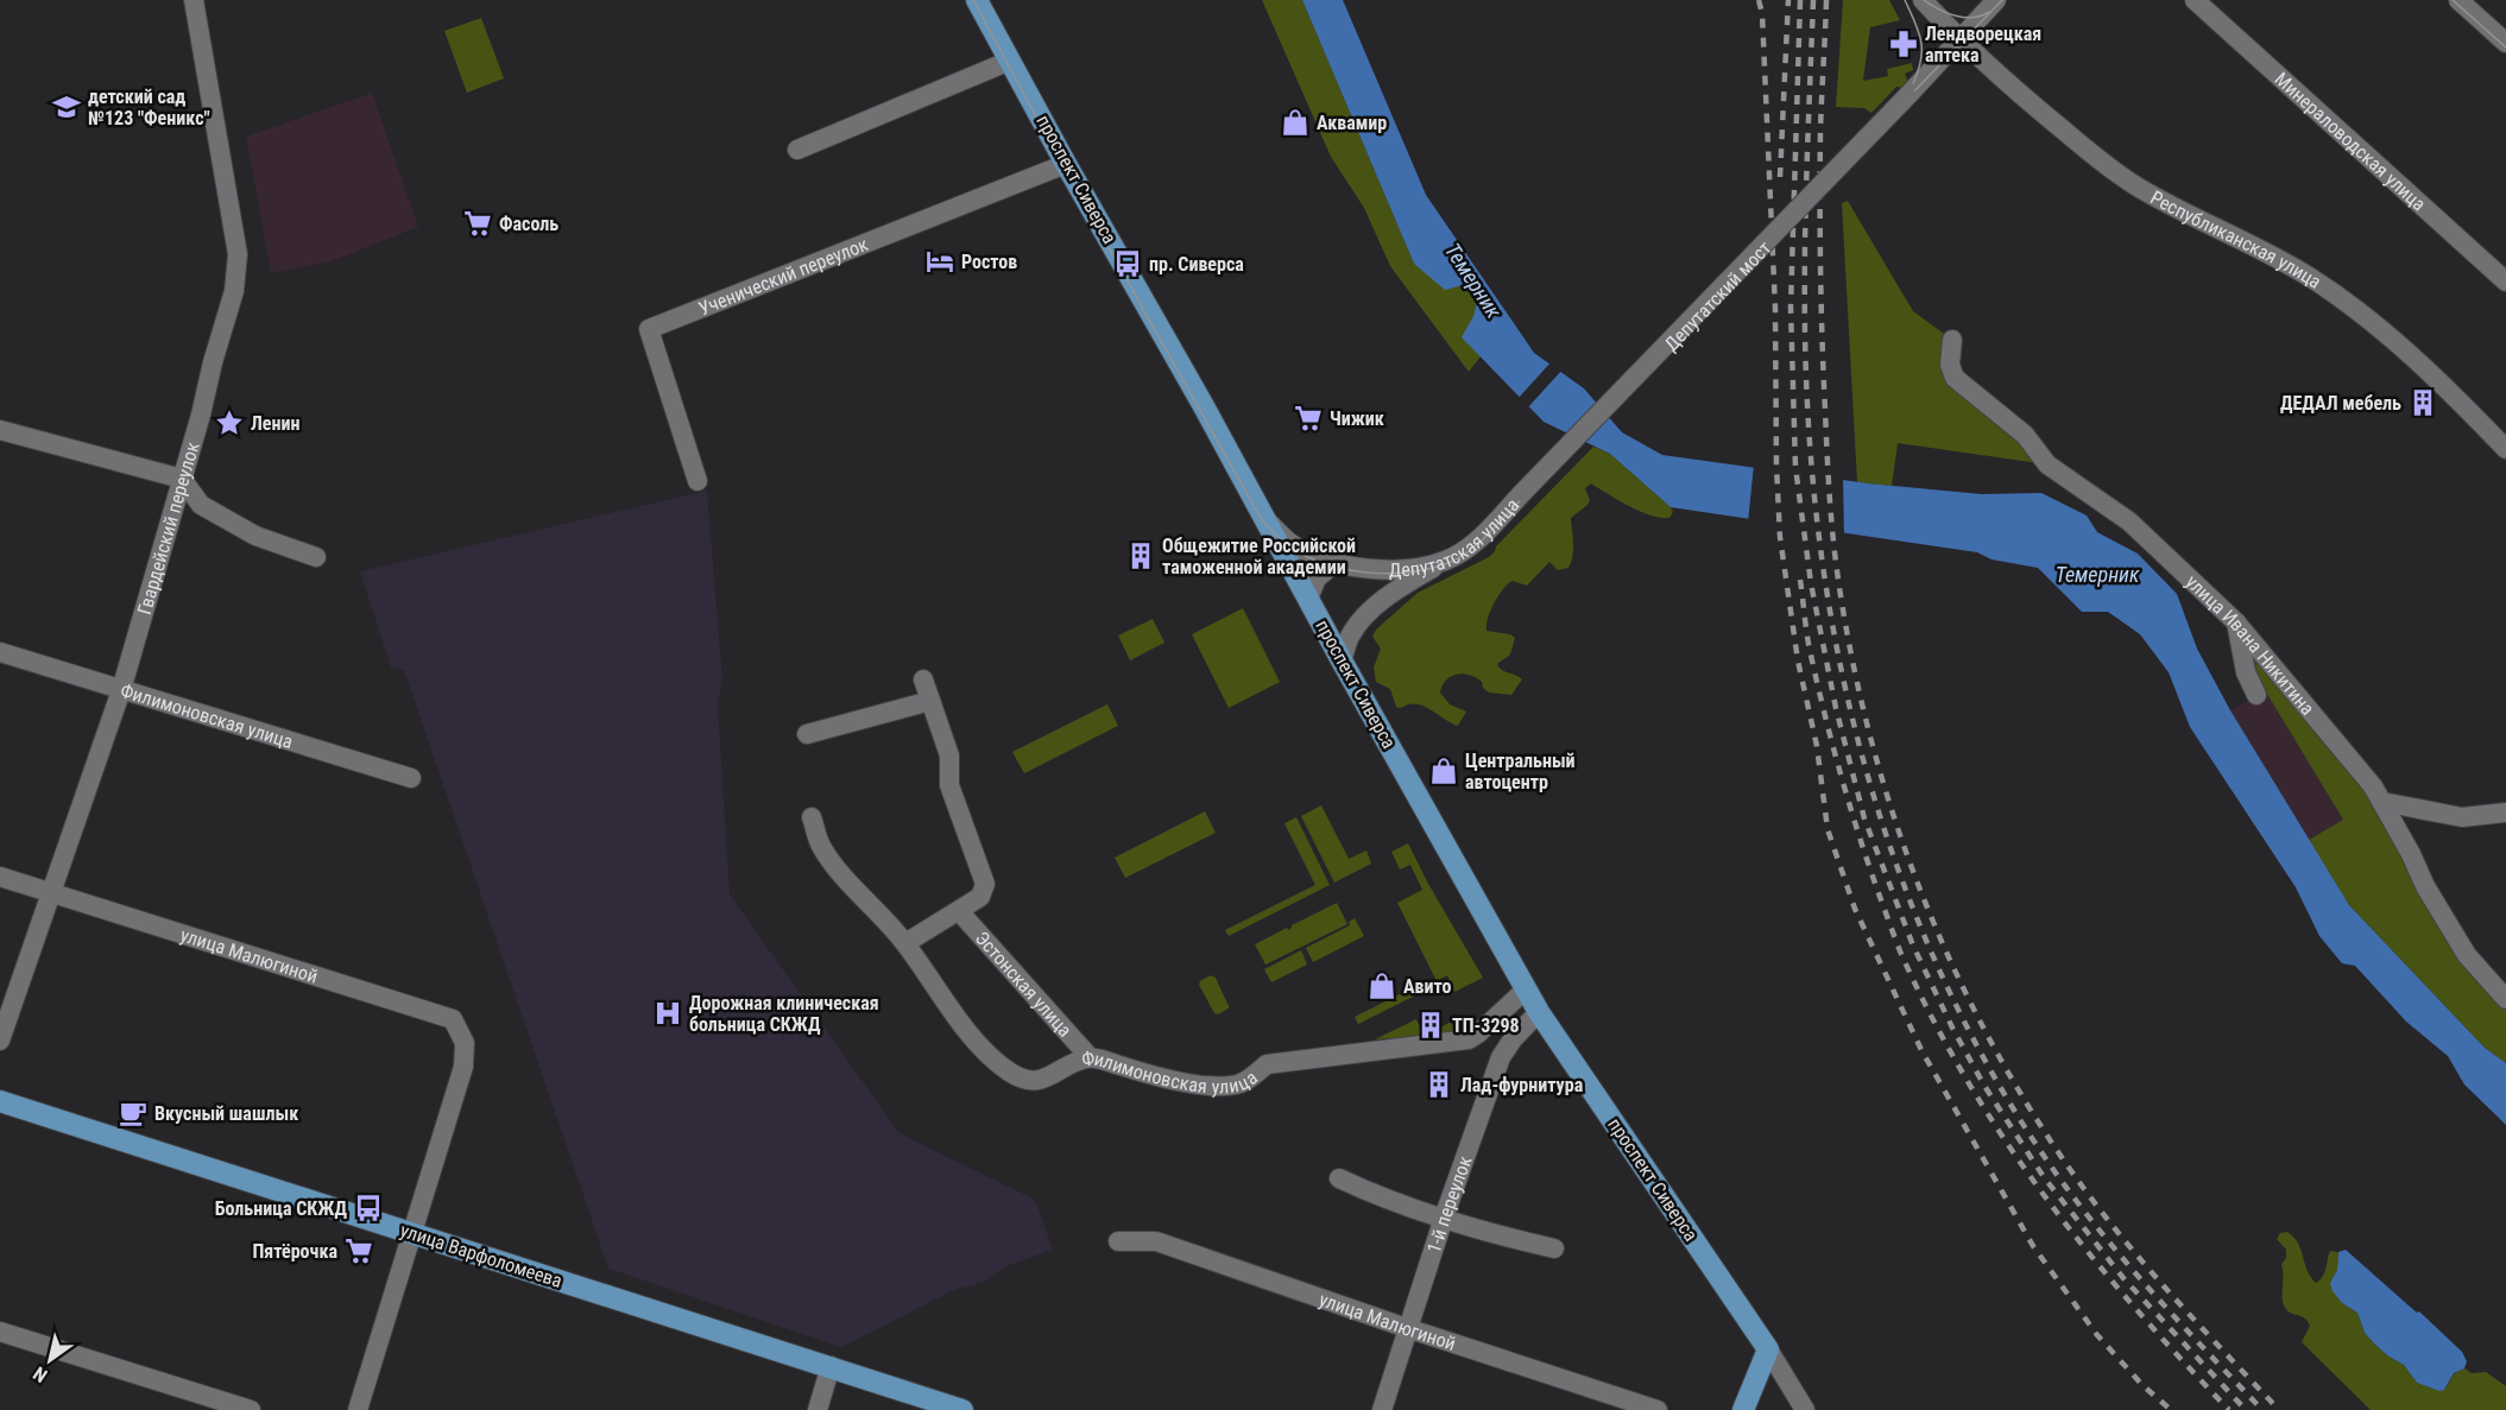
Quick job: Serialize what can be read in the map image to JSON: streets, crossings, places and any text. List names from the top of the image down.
{
  "streets": {
    "main road": ["проспект Сиверса", "улица Варфоломеева"],
    "street": [
      "Минераловодская улица",
      "Республиканская улица",
      "Ученический переулок",
      "Депутатский мост",
      "Гвардейский переулок",
      "Депутатская улица",
      "улица Ивана Никитина",
      "Филимоновская улица",
      "улица Малюгиной",
      "Эстонская улица",
      "1-й переулок"
    ]
  },
  "crossings": [
    ["проспект Сиверса", "Ученический переулок"],
    ["проспект Сиверса", "Депутатская улица"],
    ["проспект Сиверса", "Филимоновская улица"],
    ["проспект Сиверса", "1-й переулок"],
    ["Республиканская улица", "Депутатский мост"],
    ["Депутатский мост", "Депутатская улица"],
    ["Гвардейский переулок", "Филимоновская улица"],
    ["Гвардейский переулок", "улица Малюгиной"],
    ["Филимоновская улица", "Эстонская улица"],
    ["улица Малюгиной", "1-й переулок"],
    ["улица Малюгиной", "улица Варфоломеева"]
  ],
  "water": ["Темерник"],
  "places": {
    "pharmacy": ["Лендворецкая аптека"],
    "school or university": ["детский сад №123 \"Феникс\""],
    "shop": ["Аквамир", "Центральный автоцентр", "Авито"],
    "supermarket": ["Фасоль", "Чижик", "Пятёрочка"],
    "hotel": ["Ростов"],
    "bus stop": ["пр. Сиверса", "Больница СКЖД"],
    "building": [
      "ДЕДАЛ мебель",
      "Общежитие Российской таможенной академии",
      "ТП-3298",
      "Лад-фурнитура"
    ],
    "place": ["Ленин"],
    "hospital": ["Дорожная клиническая больница СКЖД"],
    "cafe": ["Вкусный шашлык"]
  },
  "north": "bottom left"
}
